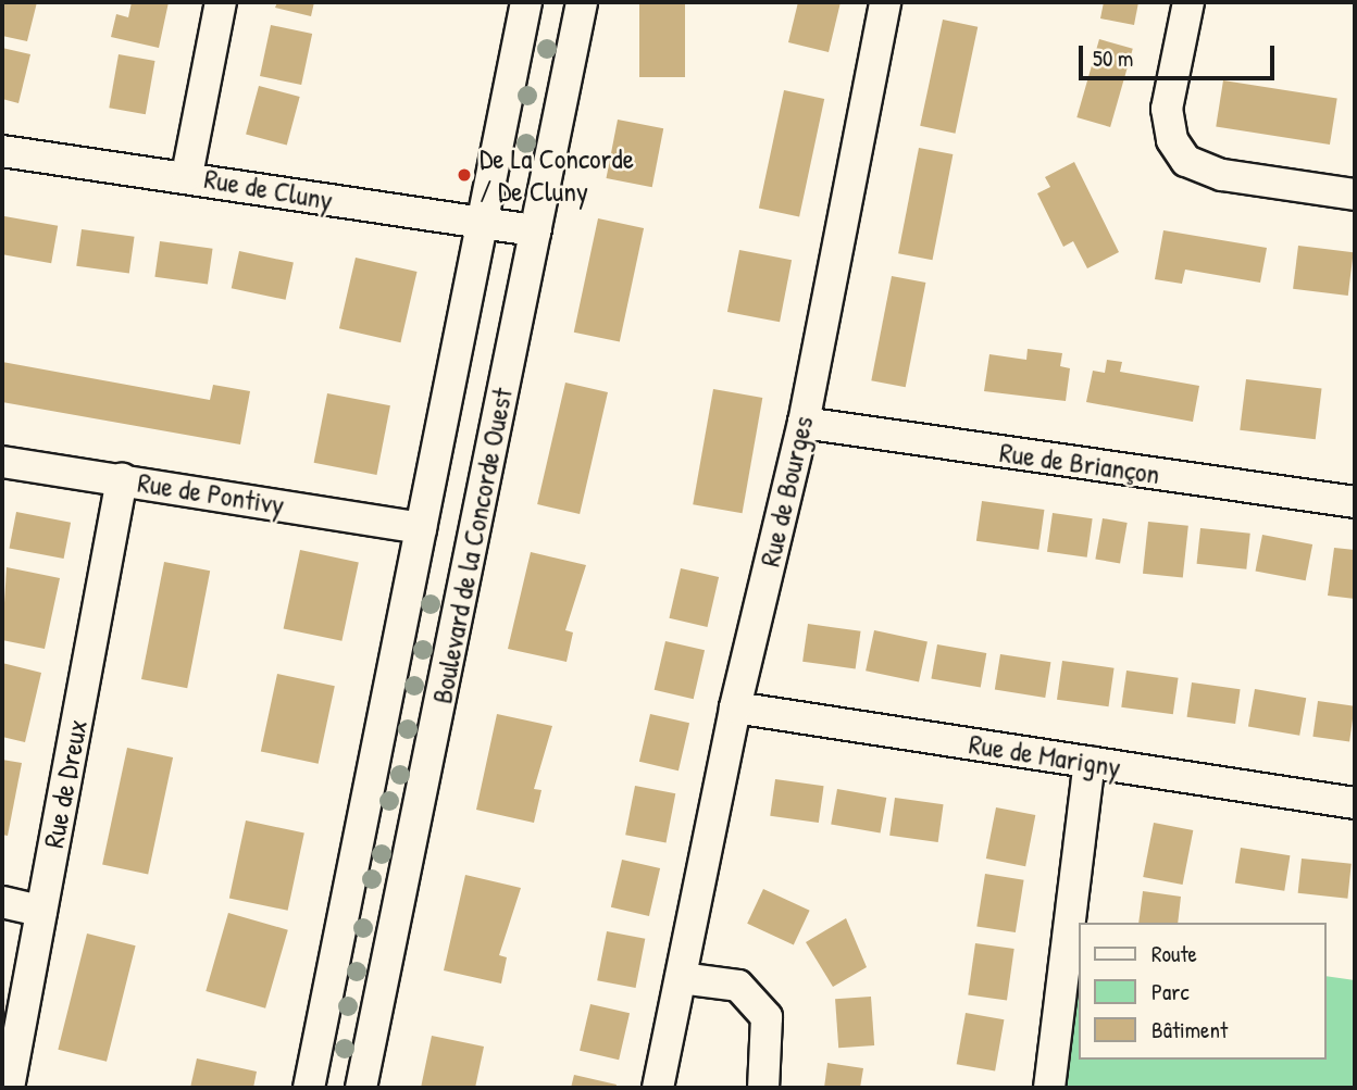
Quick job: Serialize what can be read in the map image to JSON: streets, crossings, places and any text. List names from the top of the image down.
{
  "streets": {
    "street": [
      "Rue de Cluny",
      "Rue de Briançon",
      "Rue de Bourges",
      "Rue de Pontivy",
      "Boulevard de la Concorde Ouest",
      "Rue de Marigny",
      "Rue de Dreux"
    ]
  },
  "crossings": [
    ["Rue de Cluny", "Boulevard de la Concorde Ouest"],
    ["Rue de Briançon", "Rue de Bourges"],
    ["Rue de Bourges", "Rue de Marigny"],
    ["Rue de Pontivy", "Boulevard de la Concorde Ouest"],
    ["Rue de Pontivy", "Rue de Dreux"]
  ],
  "places": ["De La Concorde / De Cluny"],
  "legend": ["Route", "Parc", "Bâtiment"],
  "scale_bar": "50 m"
}
